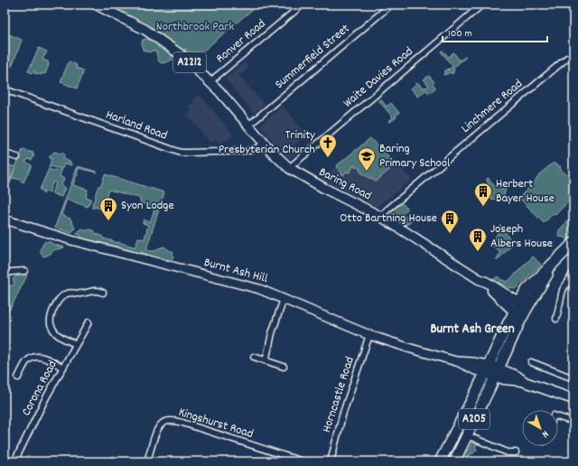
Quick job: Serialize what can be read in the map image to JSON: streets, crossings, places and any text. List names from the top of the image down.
{
  "streets": {
    "highway": ["A205"],
    "main road": ["A2212", "Baring Road", "Burnt Ash Hill"],
    "street": [
      "Ronver Road",
      "Summerfield Street",
      "Waite Davies Road",
      "Linchmere Road",
      "Harland Road",
      "Corona Road",
      "Horncastle Road",
      "Kingshurst Road"
    ]
  },
  "crossings": [
    ["Ronver Road", "Baring Road"],
    ["Summerfield Street", "Baring Road"],
    ["Waite Davies Road", "Baring Road"],
    ["Linchmere Road", "Baring Road"],
    ["Harland Road", "Baring Road"],
    ["Baring Road", "A205"],
    ["Burnt Ash Hill", "Horncastle Road"],
    ["Burnt Ash Hill", "A205"]
  ],
  "districts": ["Burnt Ash Green"],
  "parks": ["Northbrook Park"],
  "places": {
    "church": ["Trinity Presbyterian Church"],
    "school or university": ["Baring Primary School"],
    "building": [
      "Herbert Bayer House",
      "Syon Lodge",
      "Otto Bartning House",
      "Joseph Albers House"
    ]
  },
  "scale_bar": "100 m",
  "north": "bottom right"
}
